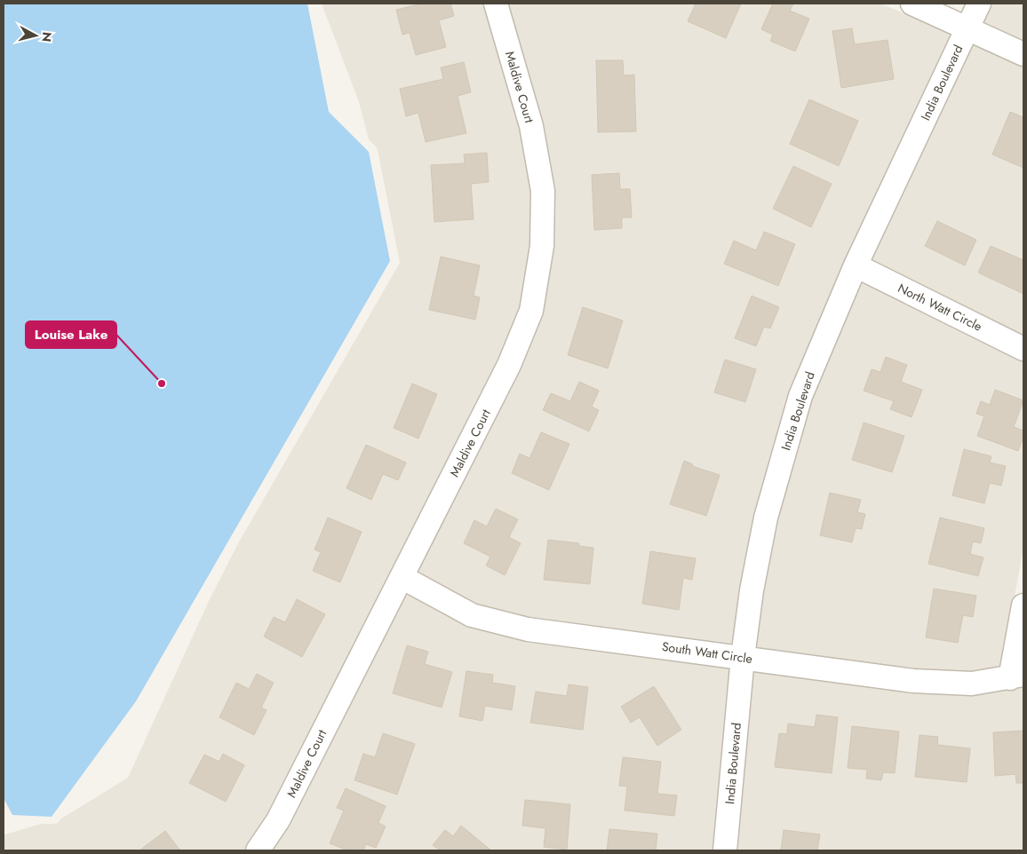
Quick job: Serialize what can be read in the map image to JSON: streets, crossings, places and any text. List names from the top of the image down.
{
  "streets": {
    "street": [
      "India Boulevard",
      "Maldive Court",
      "North Watt Circle",
      "South Watt Circle"
    ]
  },
  "crossings": [
    ["India Boulevard", "North Watt Circle"],
    ["India Boulevard", "South Watt Circle"],
    ["Maldive Court", "South Watt Circle"]
  ],
  "places": ["Louise Lake"],
  "north": "right"
}
